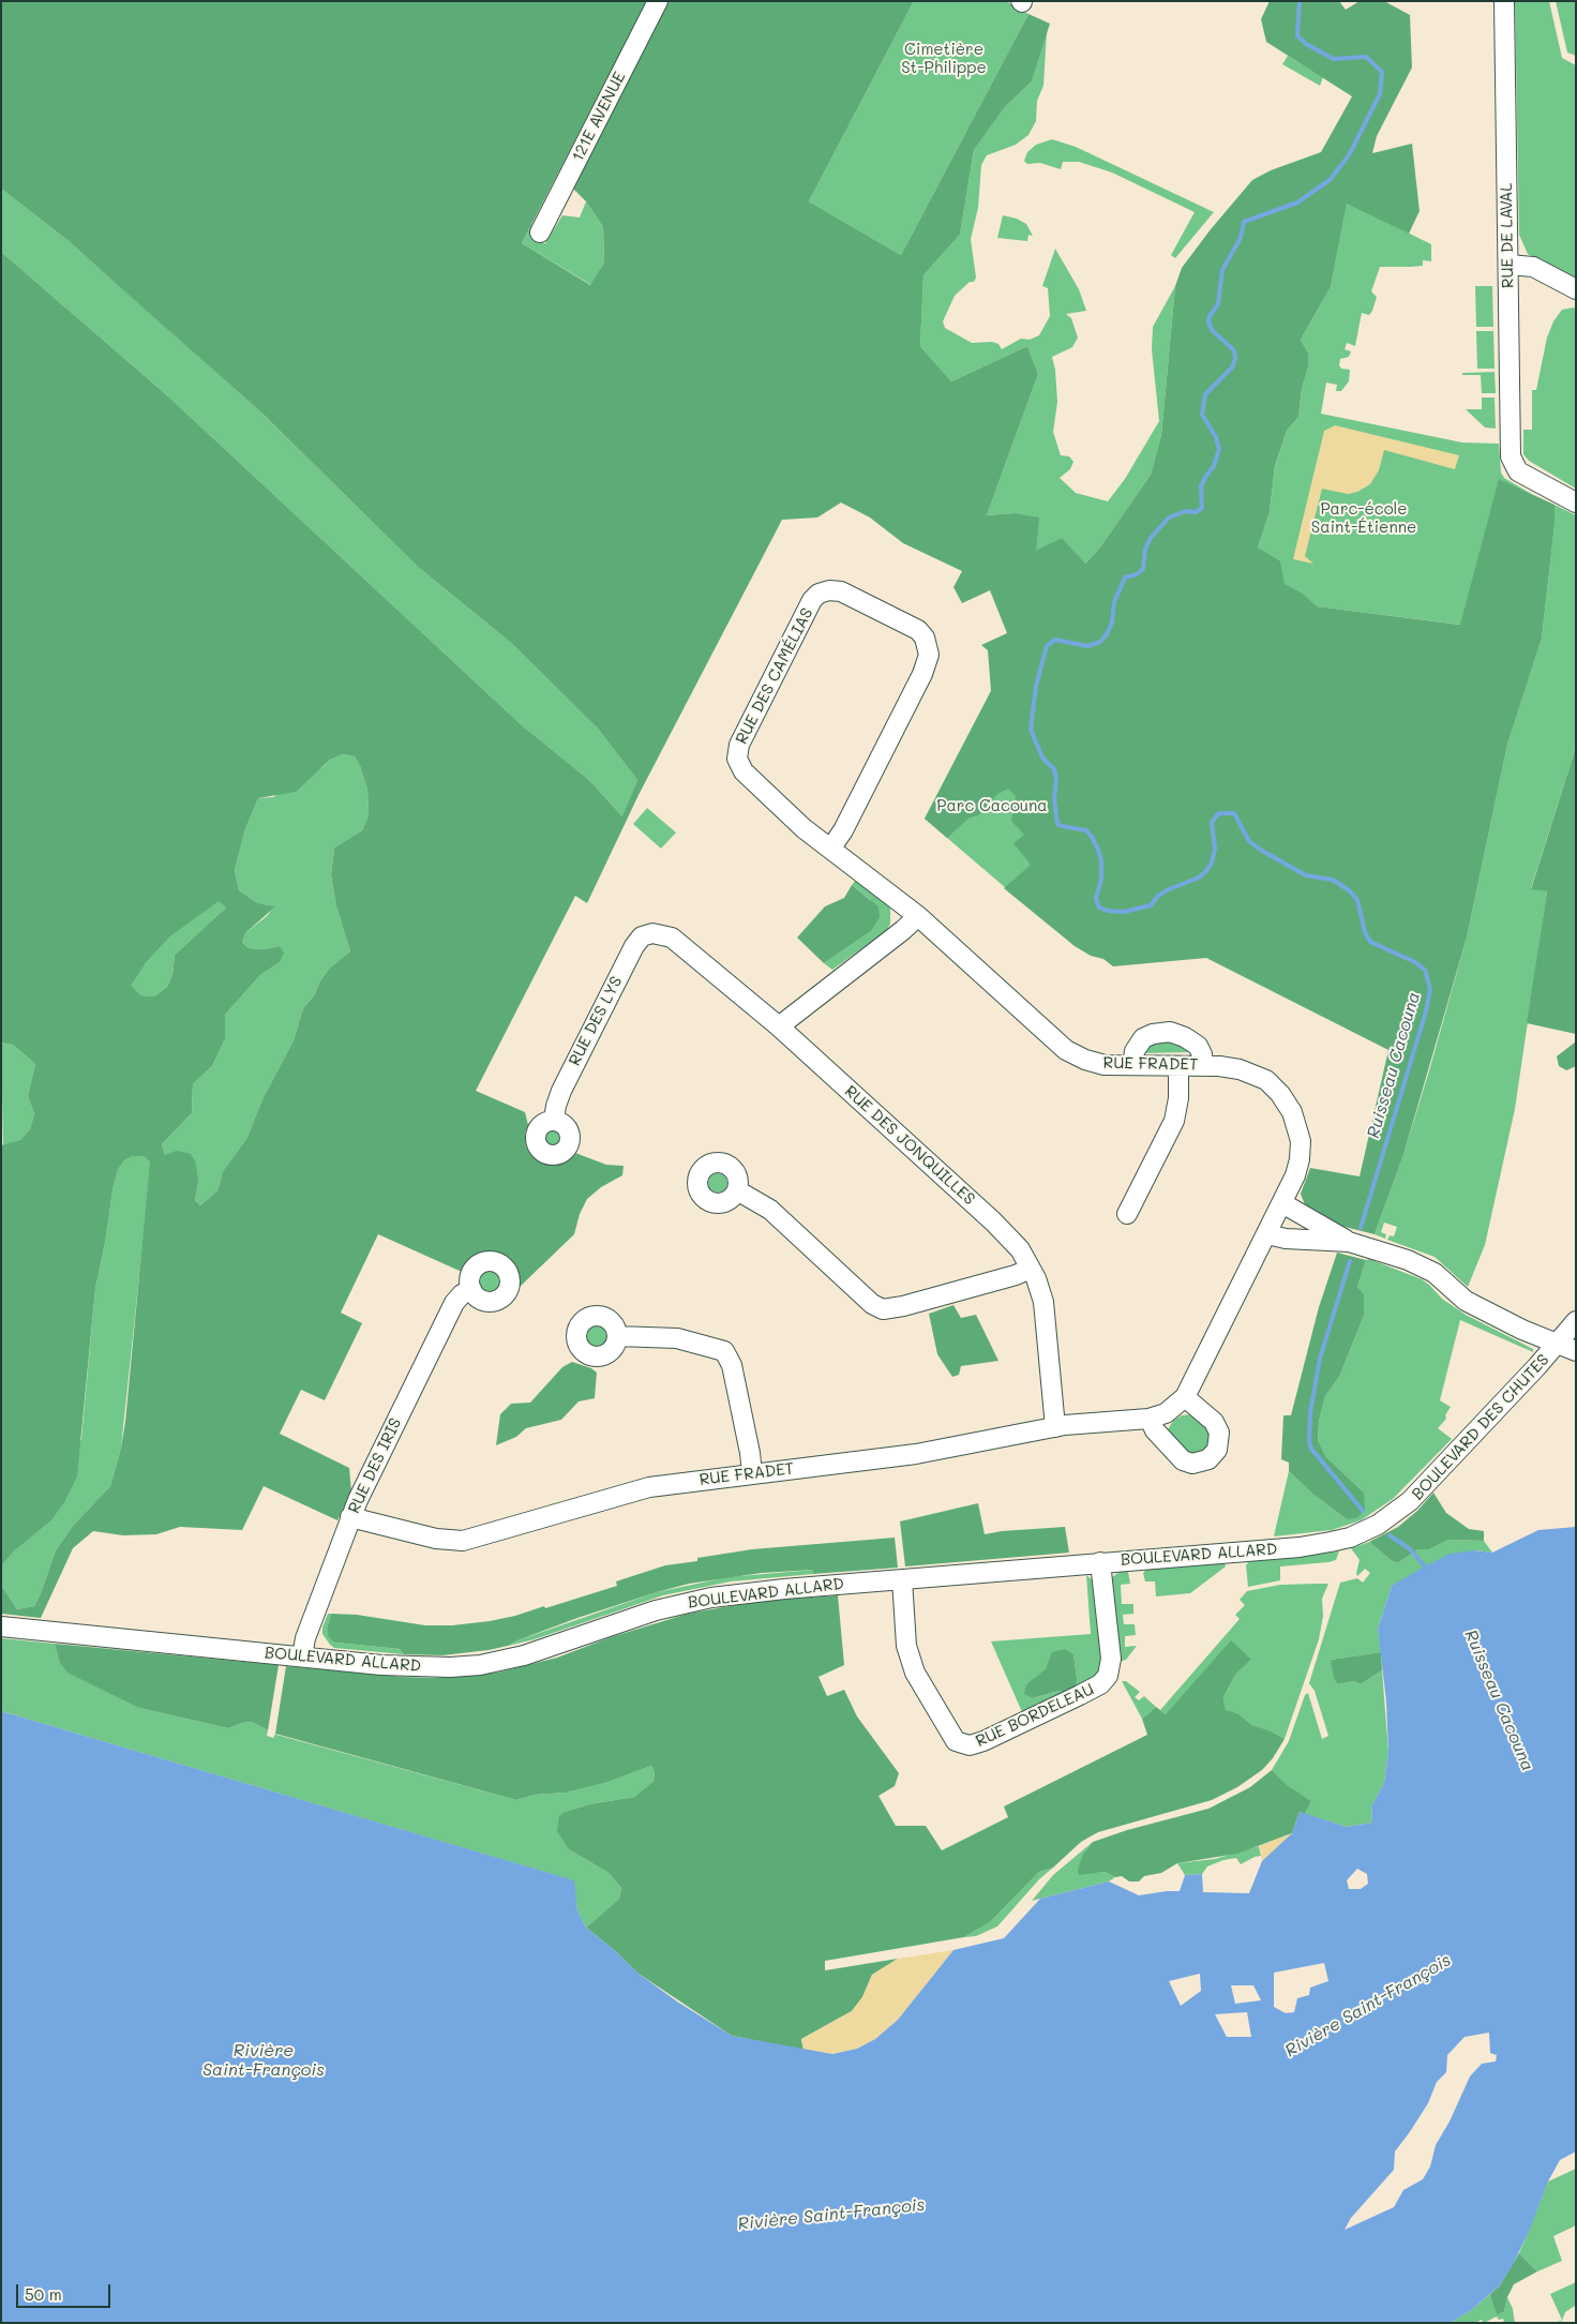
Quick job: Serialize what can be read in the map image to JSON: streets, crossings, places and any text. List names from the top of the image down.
{
  "streets": {
    "street": [
      "121E AVENUE",
      "RUE DE LAVAL",
      "RUE DES CAMÉLIAS",
      "RUE DES LYS",
      "RUE FRADET",
      "RUE DES JONQUILLES",
      "BOULEVARD DES CHUTES",
      "RUE DES IRIS",
      "BOULEVARD ALLARD",
      "RUE BORDELEAU"
    ]
  },
  "crossings": [
    ["RUE DES CAMÉLIAS", "RUE FRADET"],
    ["RUE DES LYS", "RUE DES JONQUILLES"],
    ["RUE FRADET", "RUE DES JONQUILLES"],
    ["RUE FRADET", "RUE DES IRIS"],
    ["BOULEVARD DES CHUTES", "BOULEVARD ALLARD"],
    ["RUE DES IRIS", "BOULEVARD ALLARD"],
    ["BOULEVARD ALLARD", "RUE BORDELEAU"]
  ],
  "water": ["Ruisseau Cacouna", "Rivière Saint-François"],
  "parks": ["Cimetière St-Philippe", "Parc-école Saint-Étienne", "Parc Cacouna"],
  "scale_bar": "50 m"
}
